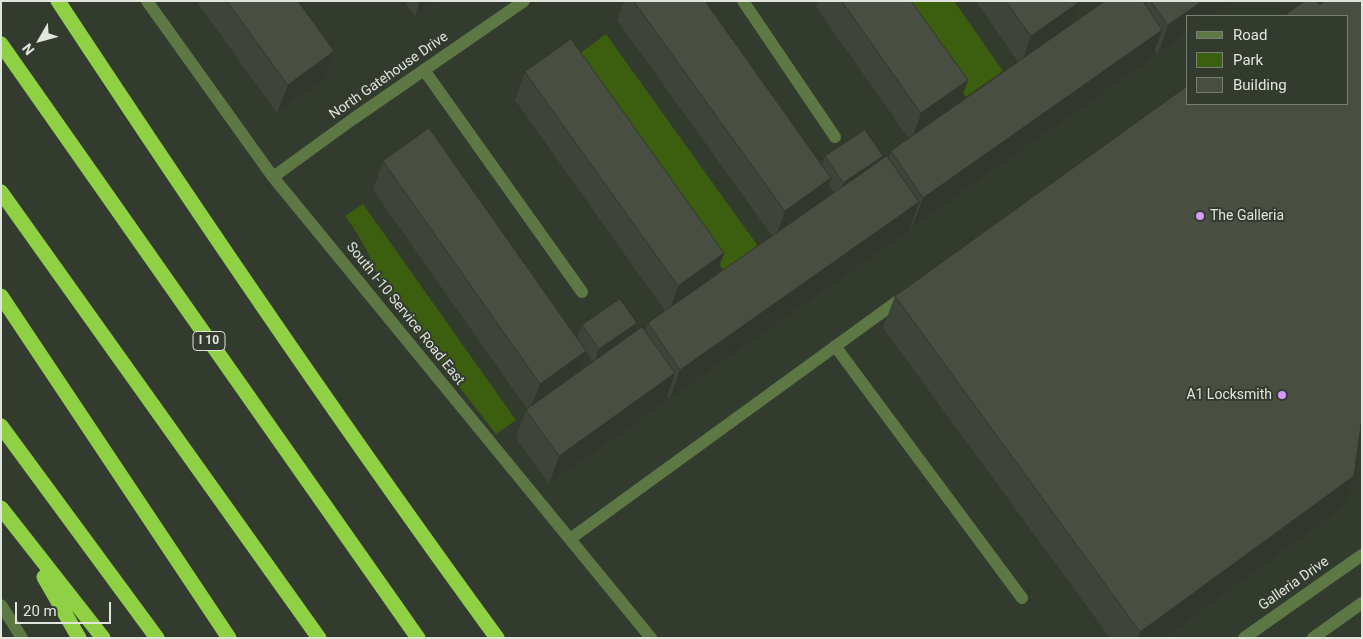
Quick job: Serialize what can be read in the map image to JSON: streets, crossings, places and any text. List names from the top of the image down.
{
  "streets": {
    "highway": ["I 10"],
    "street": ["North Gatehouse Drive", "South I-10 Service Road East", "Galleria Drive"]
  },
  "crossings": [
    ["North Gatehouse Drive", "South I-10 Service Road East"]
  ],
  "places": ["The Galleria", "A1 Locksmith"],
  "legend": ["Road", "Park", "Building"],
  "scale_bar": "20 m",
  "north": "bottom left"
}
